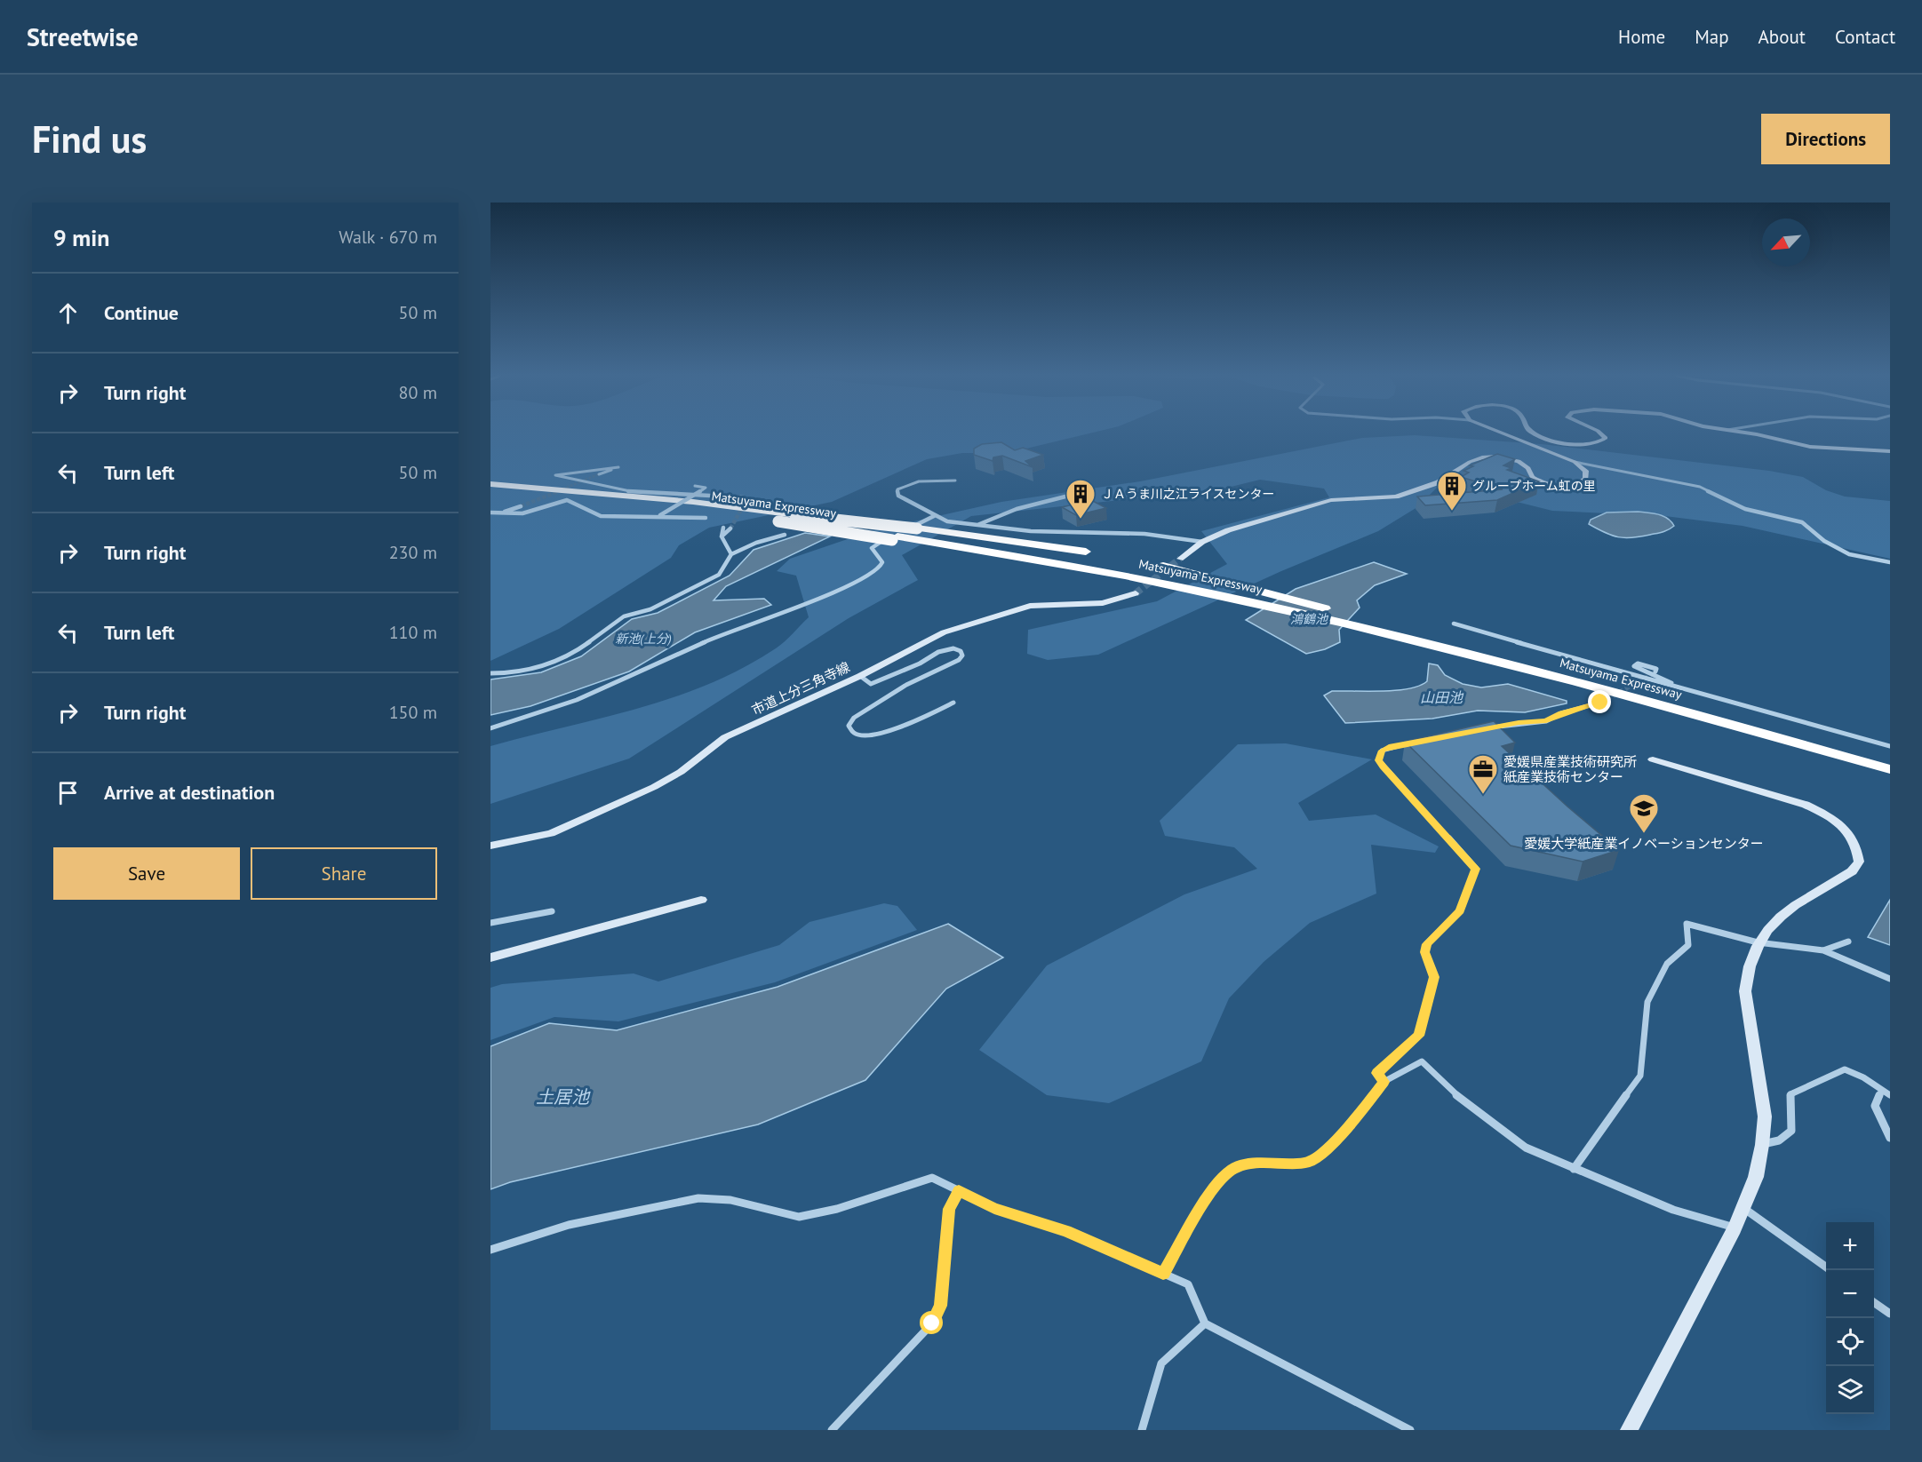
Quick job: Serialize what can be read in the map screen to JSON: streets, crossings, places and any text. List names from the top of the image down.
{
  "streets": {
    "highway": ["Matsuyama Expressway"],
    "street": ["市道上分三角寺線"]
  },
  "water": [
    "鴻鶴池",
    "新池(上分)",
    "山田池",
    "土居池"
  ],
  "places": {
    "building": ["グループホーム虹の里", "ＪＡうま川之江ライスセンター"],
    "office": ["愛媛県産業技術研究所 紙産業技術センター"],
    "school or university": ["愛媛大学紙産業イノベーションセンター"]
  },
  "north": "bottom left",
  "page": {
    "header": "Streetwise",
    "nav": [
      "Home",
      "Map",
      "About",
      "Contact"
    ],
    "buttons": [
      "Directions",
      ["Save", "Share"]
    ],
    "title": "Find us",
    "heading": ["9 min", "Walk · 670 m"],
    "list": [
      ["Continue", "50 m"],
      ["Turn right", "80 m"],
      ["Turn left", "50 m"],
      ["Turn right", "230 m"],
      ["Turn left", "110 m"],
      ["Turn right", "150 m"],
      "Arrive at destination"
    ],
    "map_buttons": ["+", "−"]
  }
}
